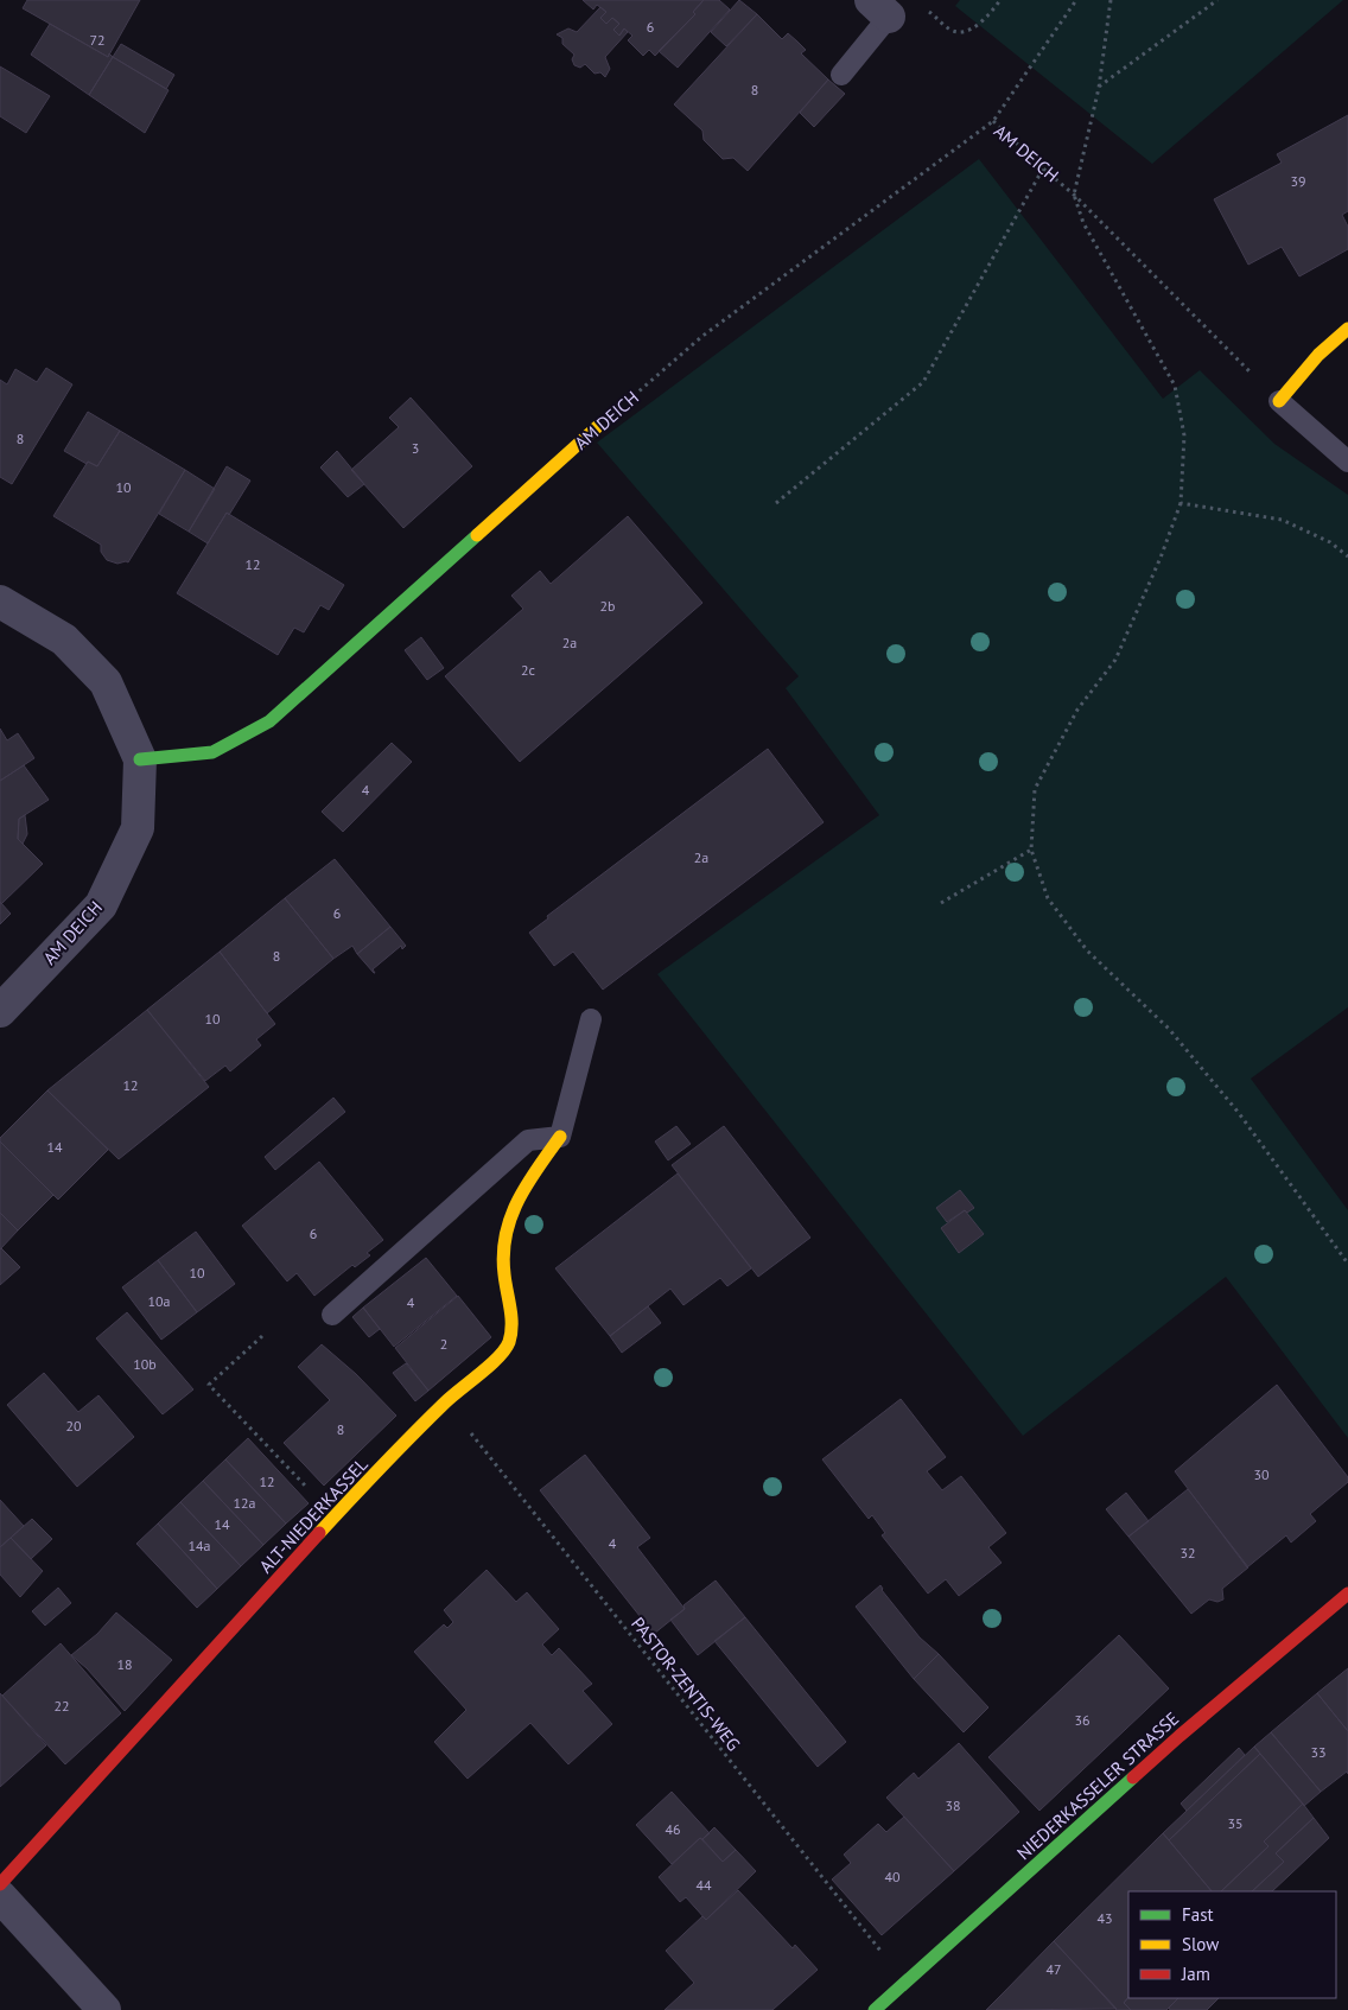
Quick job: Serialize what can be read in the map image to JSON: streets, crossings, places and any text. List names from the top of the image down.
{
  "streets": {
    "street": ["AM DEICH", "ALT-NIEDERKASSEL", "NIEDERKASSELER STRASSE"],
    "path": ["PASTOR-ZENTIS-WEG"]
  },
  "crossings": [
    ["ALT-NIEDERKASSEL", "PASTOR-ZENTIS-WEG"],
    ["PASTOR-ZENTIS-WEG", "NIEDERKASSELER STRASSE"]
  ],
  "house_numbers": [
    "6",
    "72",
    "8",
    "39",
    "8",
    "3",
    "10",
    "12",
    "2b",
    "2a",
    "2c",
    "4",
    "2a",
    "6",
    "8",
    "10",
    "12",
    "14",
    "6",
    "10",
    "10a",
    "4",
    "2",
    "10b",
    "20",
    "8",
    "30",
    "12",
    "12a",
    "14",
    "4",
    "14a",
    "32",
    "18",
    "22",
    "36",
    "33",
    "38",
    "35",
    "46",
    "40",
    "44",
    "43",
    "47"
  ],
  "legend": ["Fast", "Slow", "Jam"]
}
